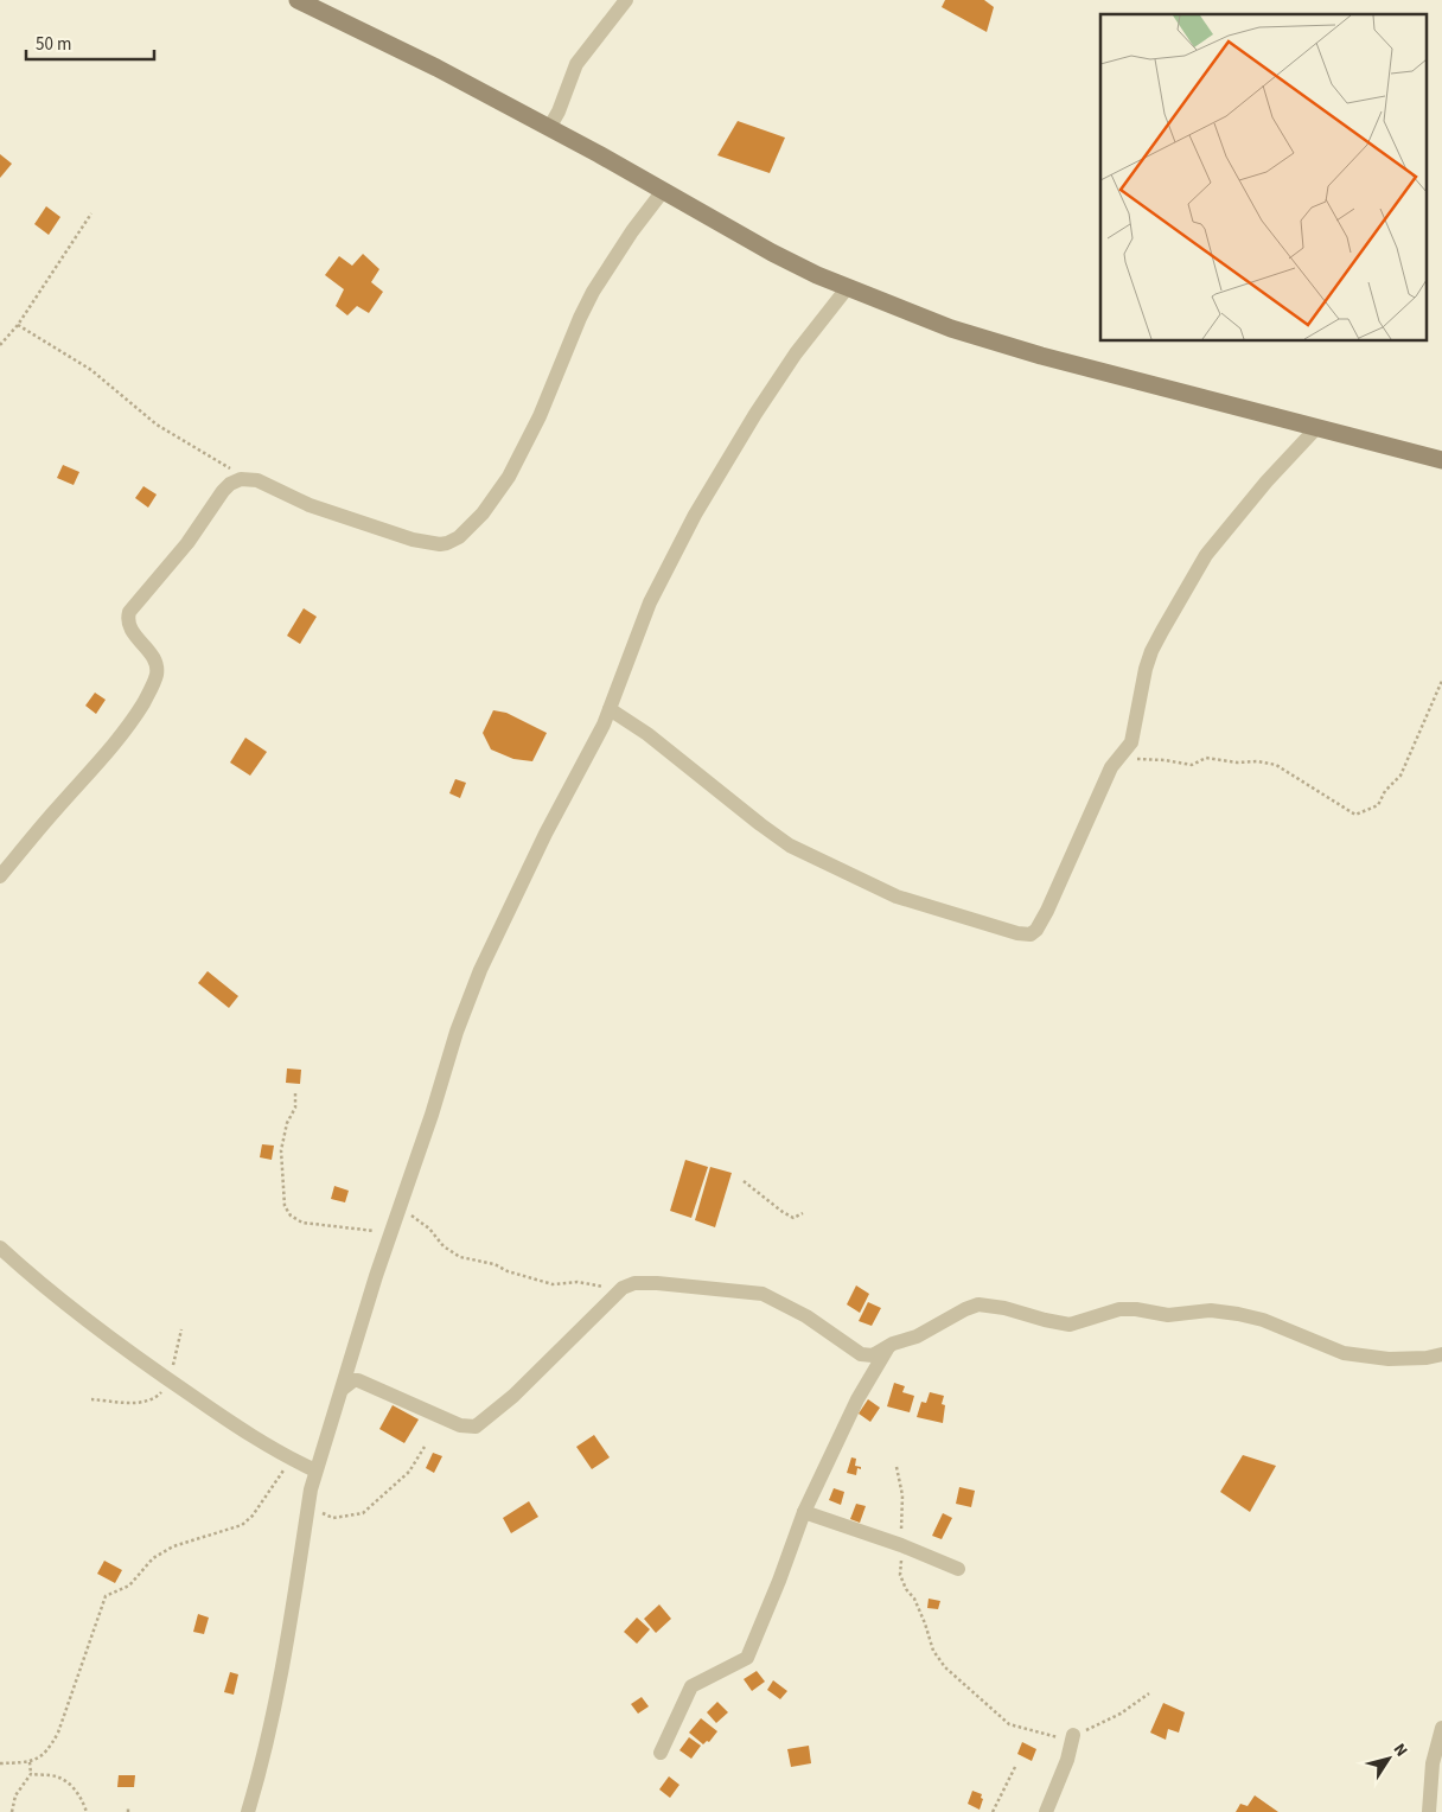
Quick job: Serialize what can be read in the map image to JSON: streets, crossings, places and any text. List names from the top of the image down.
{
  "scale_bar": "50 m",
  "north": "top right"
}
